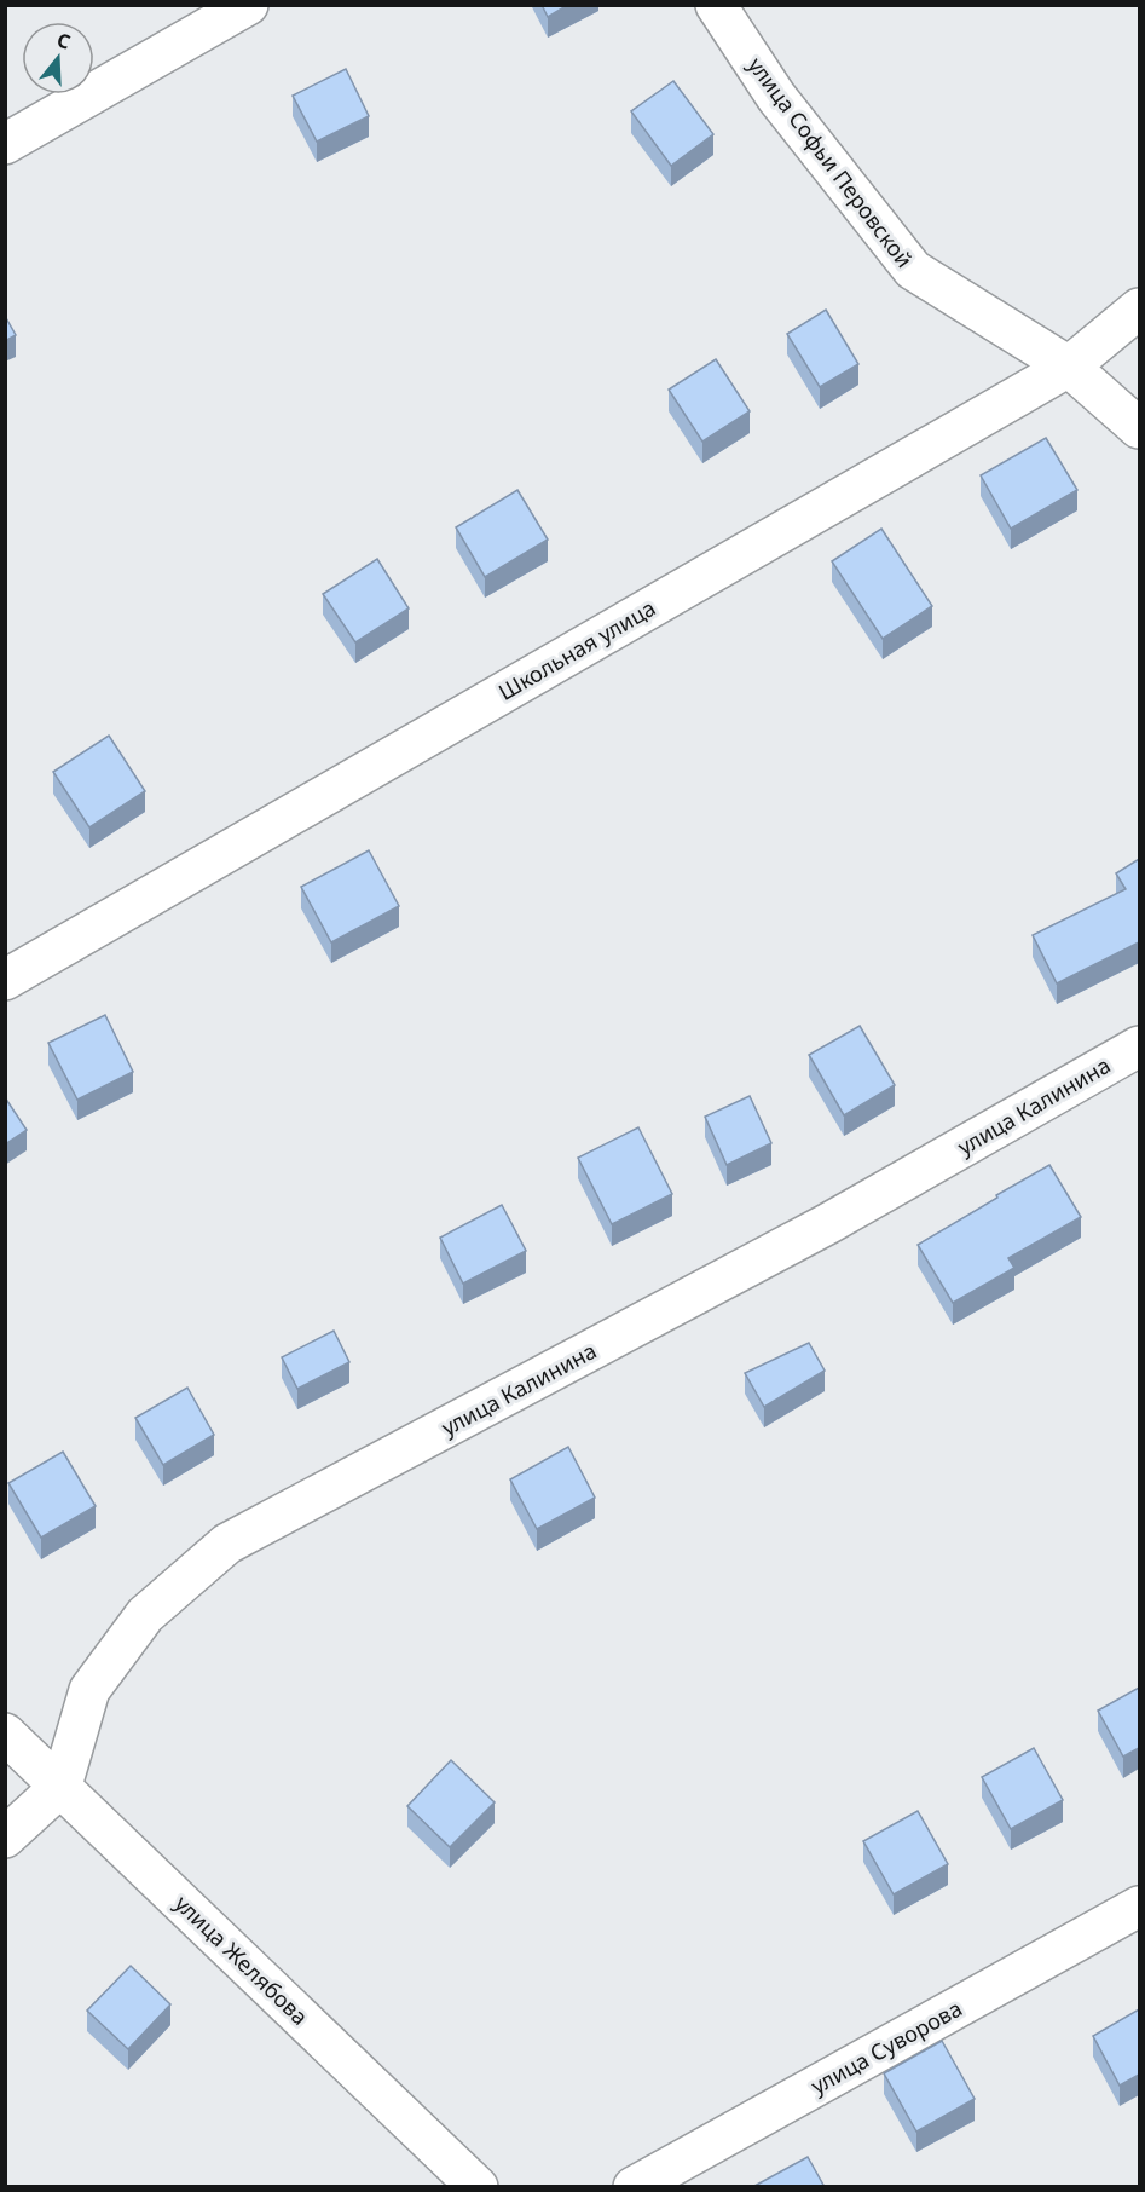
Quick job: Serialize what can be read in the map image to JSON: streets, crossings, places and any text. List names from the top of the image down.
{
  "streets": {
    "street": [
      "улица Софьи Перовской",
      "Школьная улица",
      "улица Калинина",
      "улица Желябова",
      "улица Суворова"
    ]
  },
  "crossings": [
    ["улица Софьи Перовской", "Школьная улица"],
    ["улица Калинина", "улица Желябова"]
  ],
  "north": "top"
}
